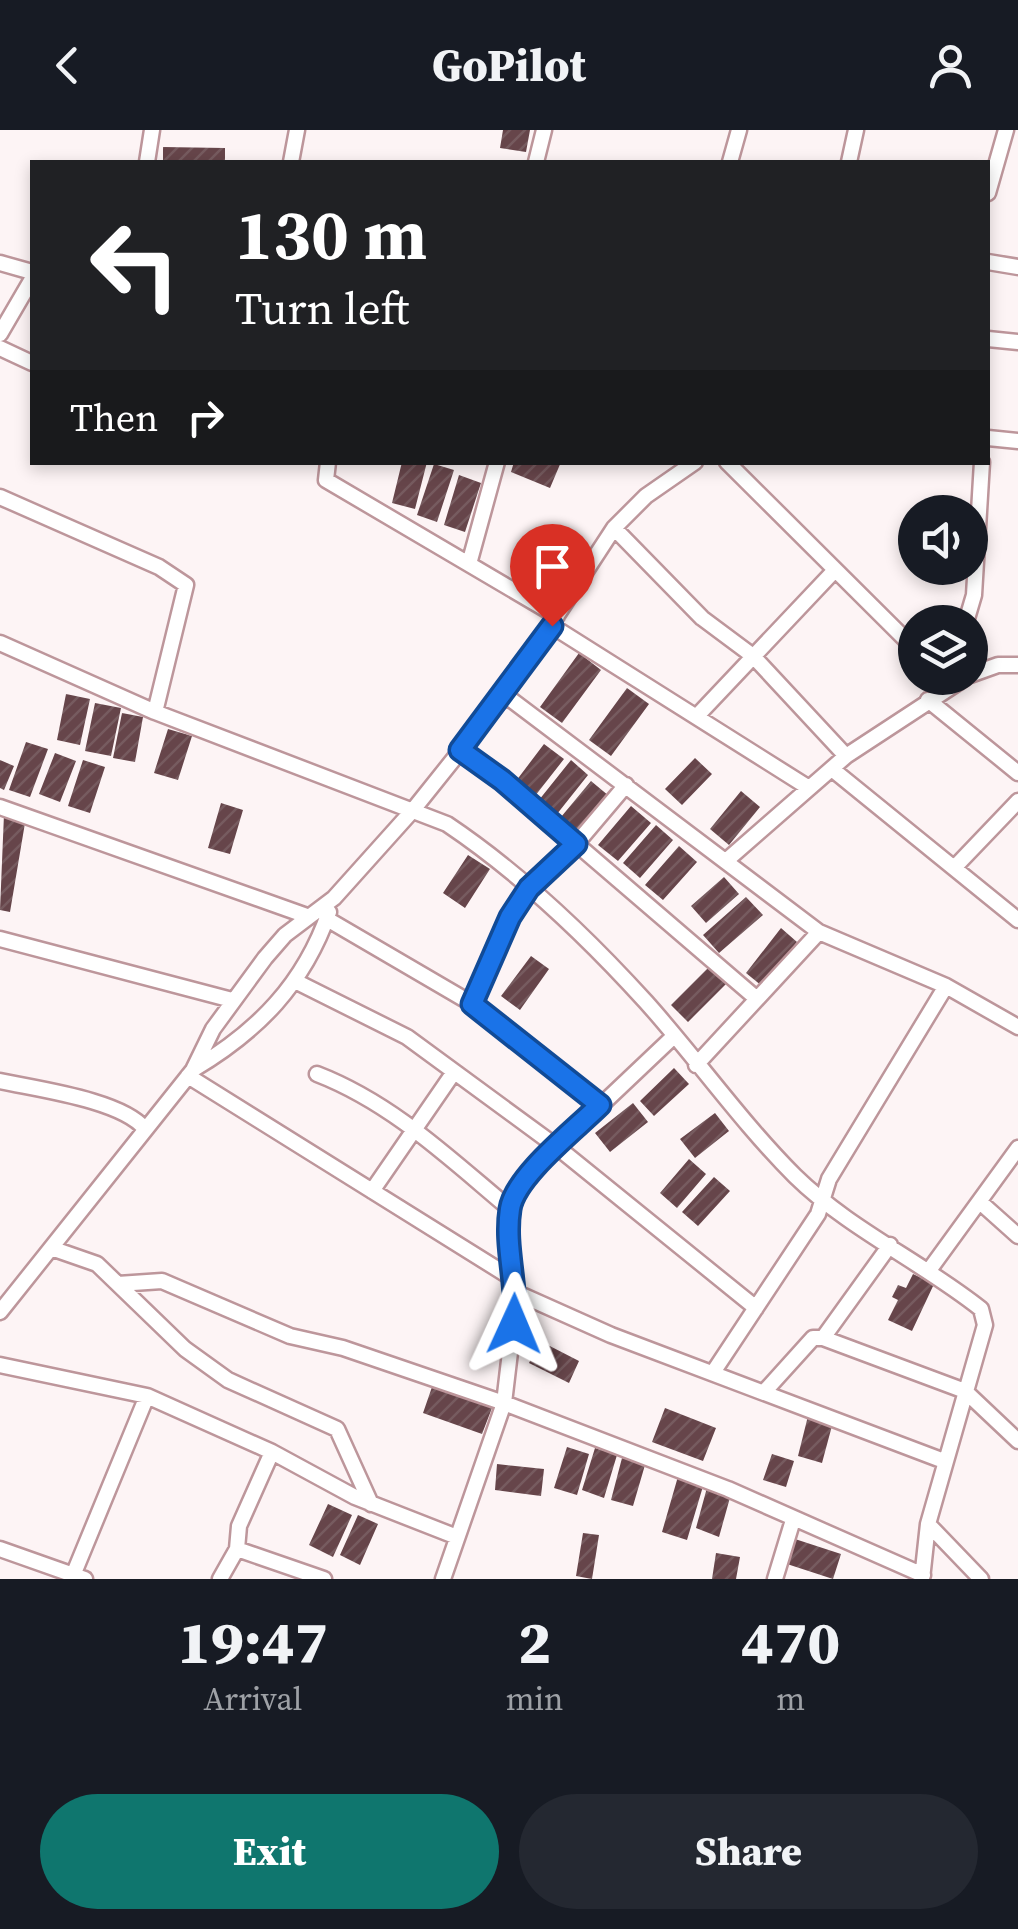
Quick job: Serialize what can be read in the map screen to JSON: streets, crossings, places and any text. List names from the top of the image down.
{
  "page": {
    "header": "GoPilot",
    "turn": ["130 m", "Turn left"],
    "then": "Then",
    "eta": [
      "19:47",
      "Arrival",
      "2",
      "min",
      "470",
      "m"
    ],
    "buttons": ["Exit", "Share"]
  }
}
